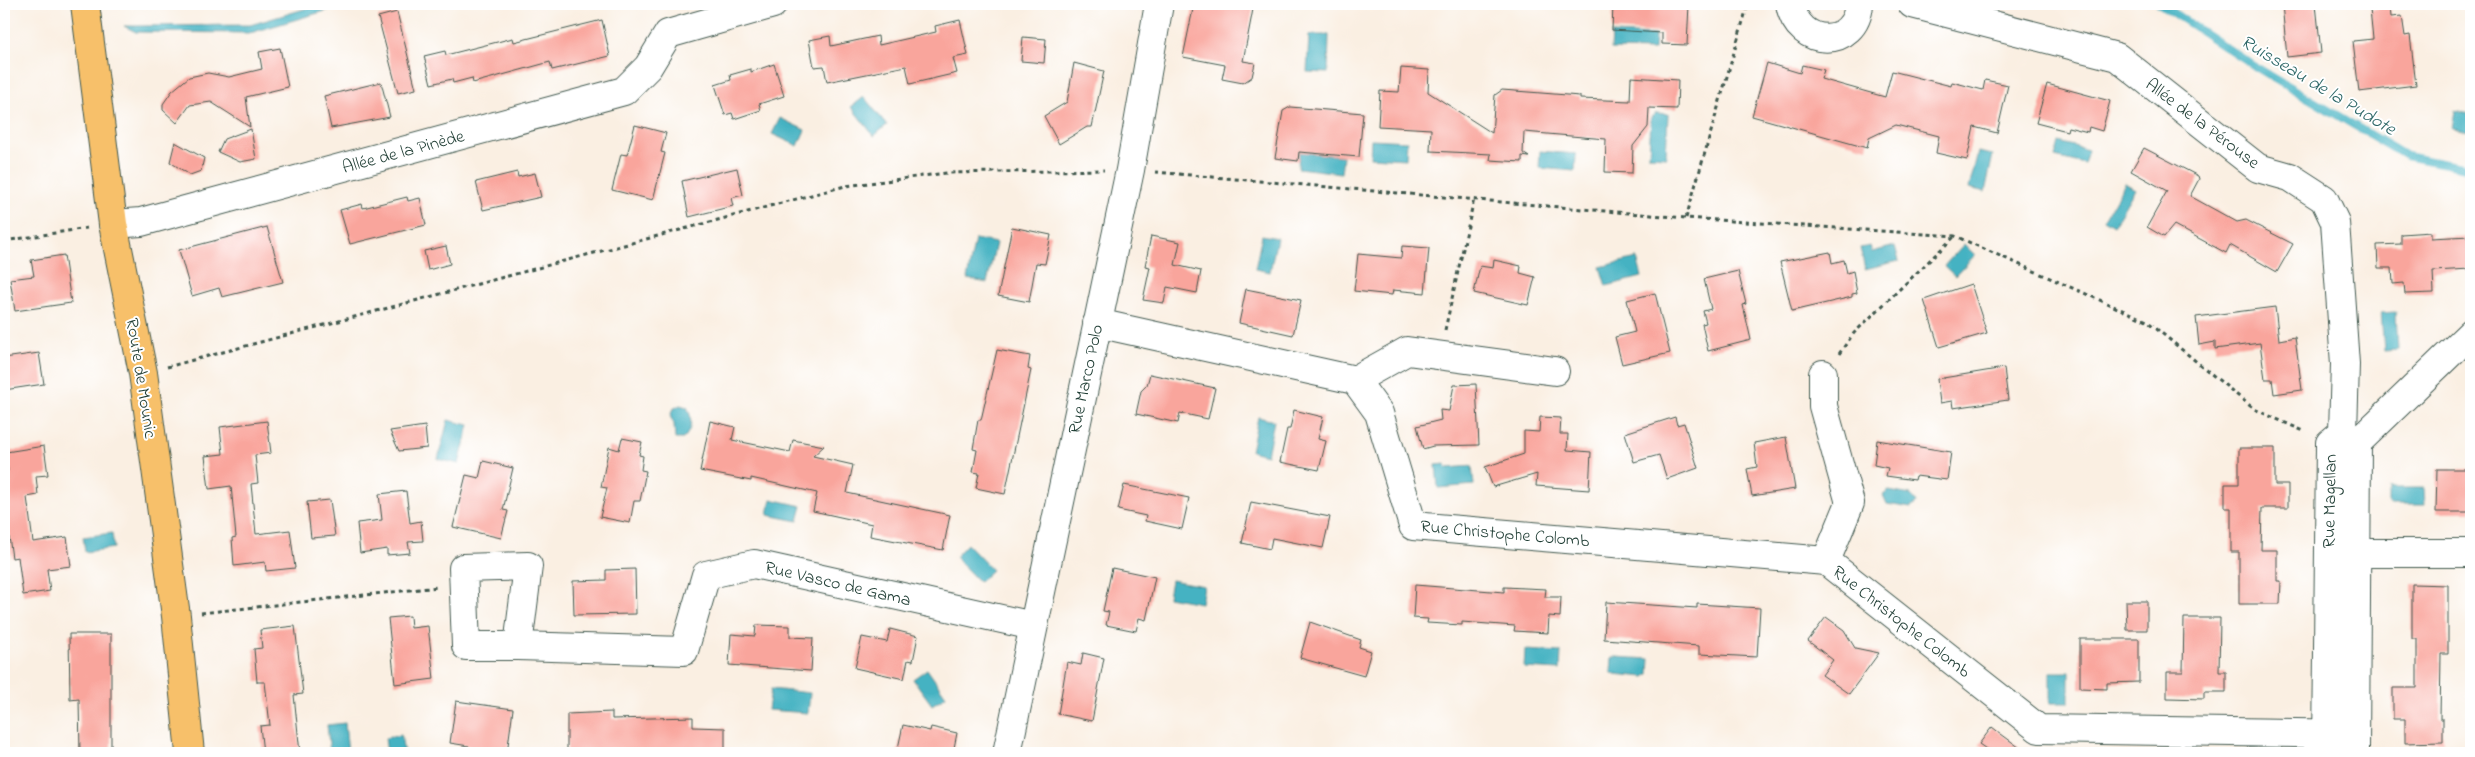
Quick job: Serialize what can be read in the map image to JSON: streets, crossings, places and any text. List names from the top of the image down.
{
  "streets": {
    "main road": ["Route de Mounic"],
    "street": [
      "Allée de la Pérouse",
      "Allée de la Pinède",
      "Rue Marco Polo",
      "Rue Magellan",
      "Rue Christophe Colomb",
      "Rue Vasco de Gama"
    ]
  },
  "crossings": [
    ["Allée de la Pérouse", "Rue Magellan"],
    ["Allée de la Pinède", "Route de Mounic"],
    ["Rue Marco Polo", "Rue Vasco de Gama"],
    ["Rue Magellan", "Rue Christophe Colomb"]
  ],
  "water": ["Ruisseau de la Pudote"]
}
